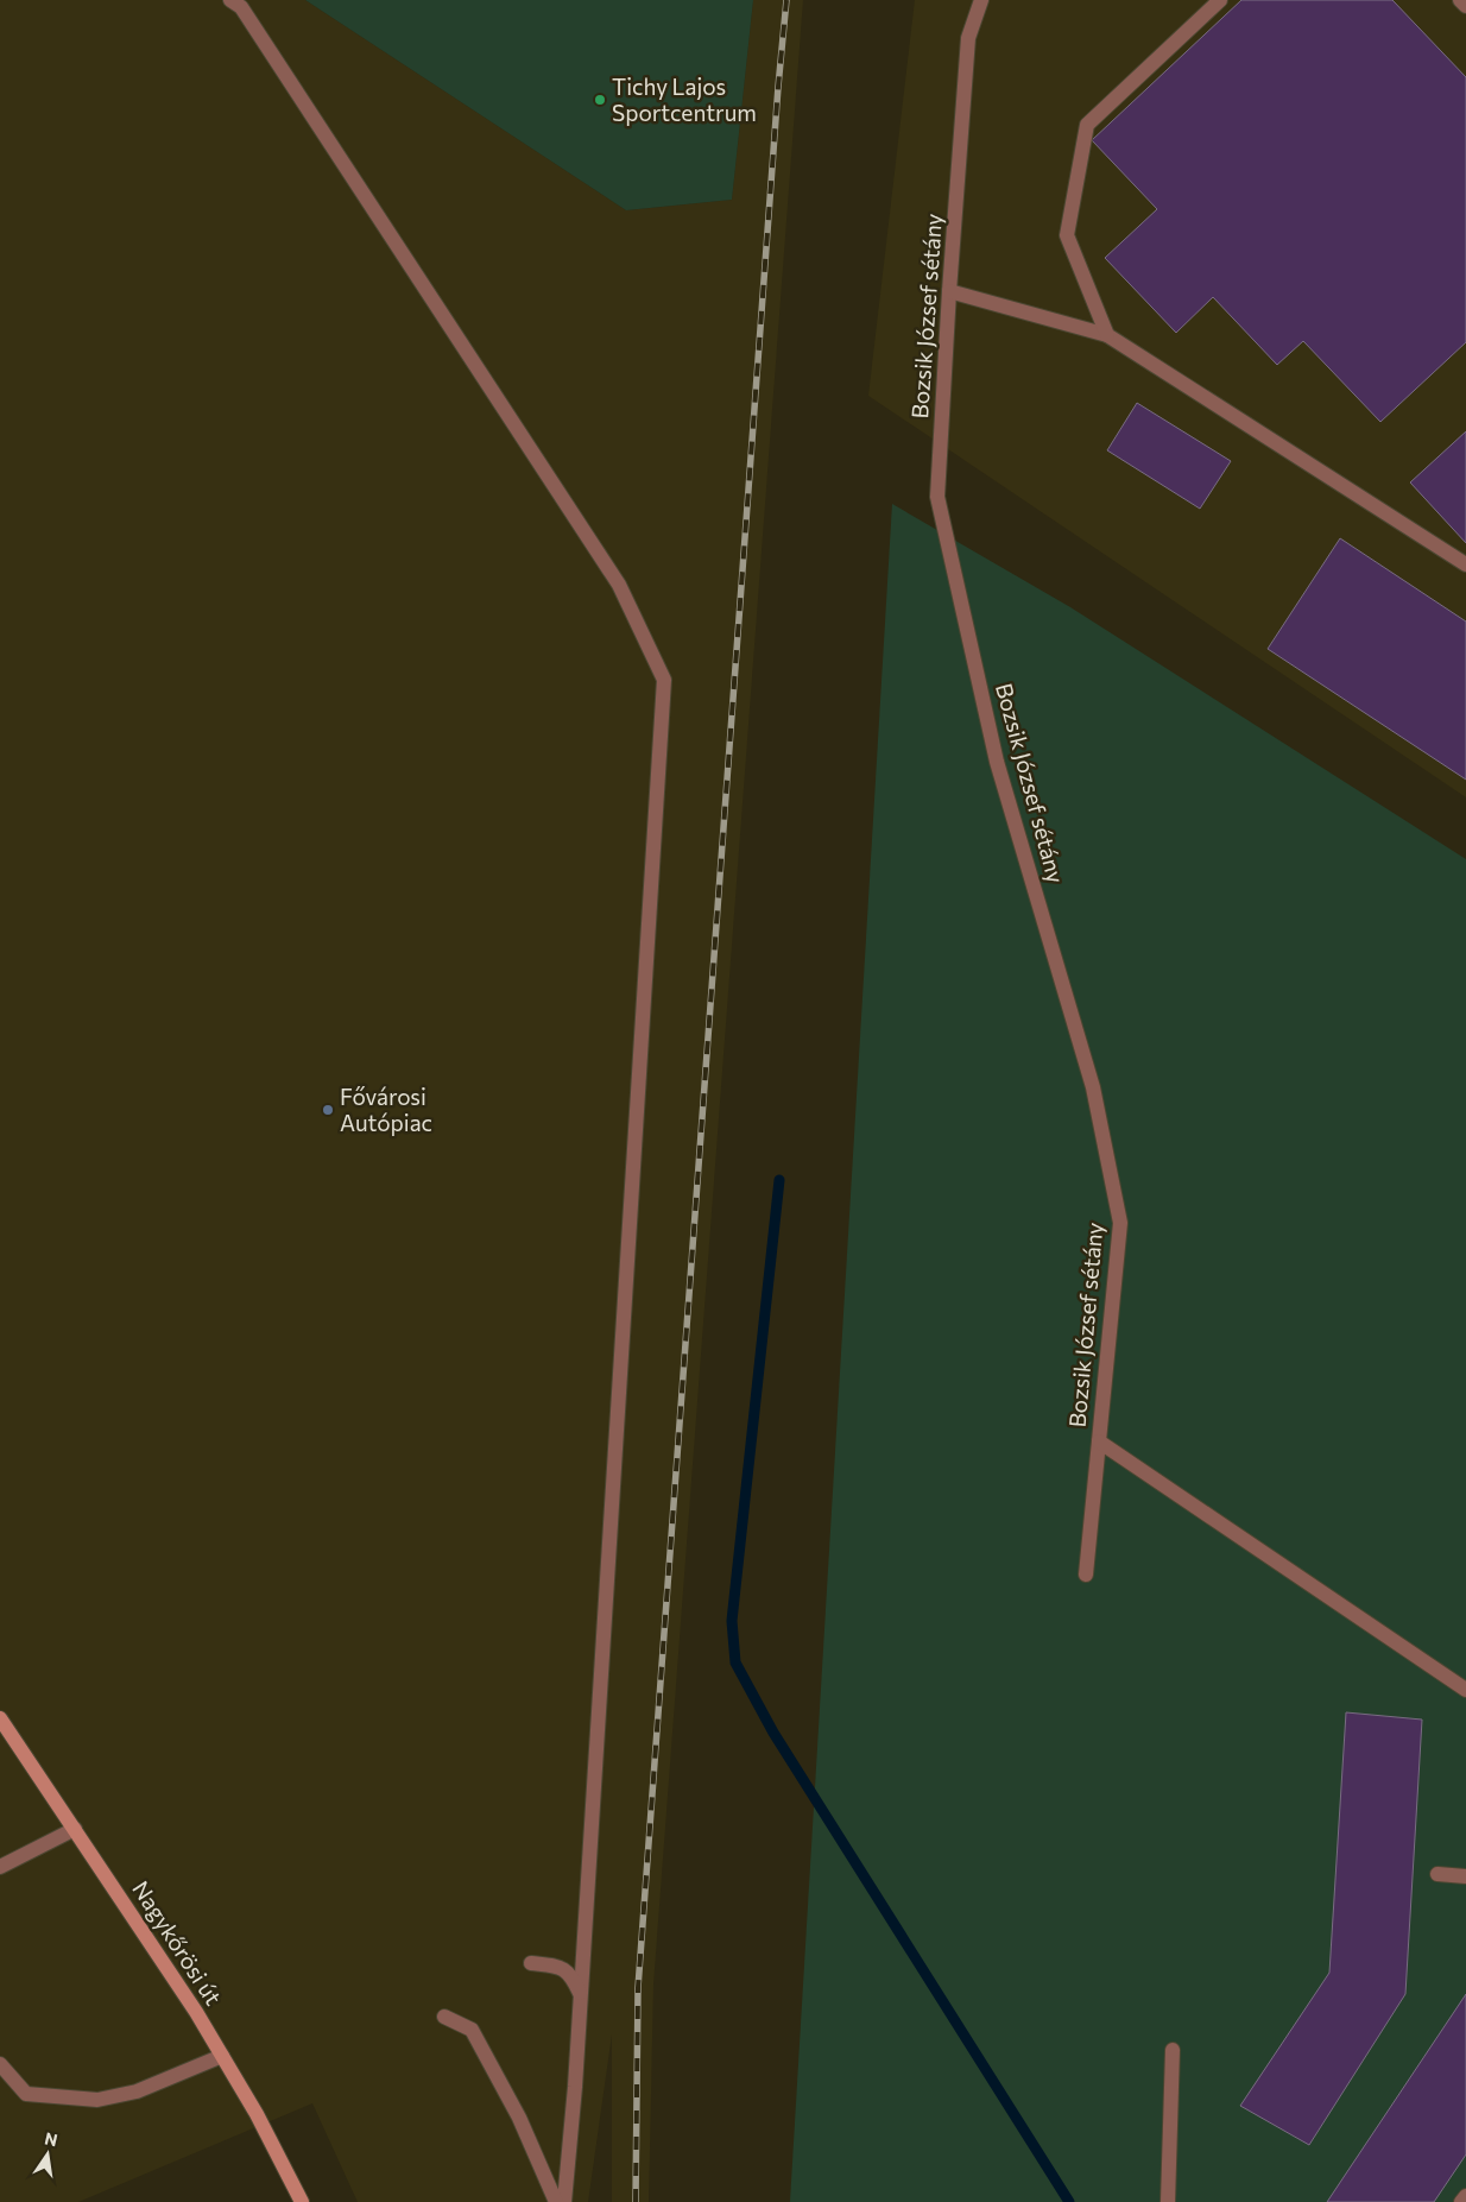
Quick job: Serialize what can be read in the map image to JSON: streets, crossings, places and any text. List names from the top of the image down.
{
  "streets": {
    "main road": ["Nagykőrösi út"],
    "lane": ["Bozsik József sétány"]
  },
  "places": ["Tichy Lajos Sportcentrum", "Fővárosi Autópiac"],
  "north": "top"
}
